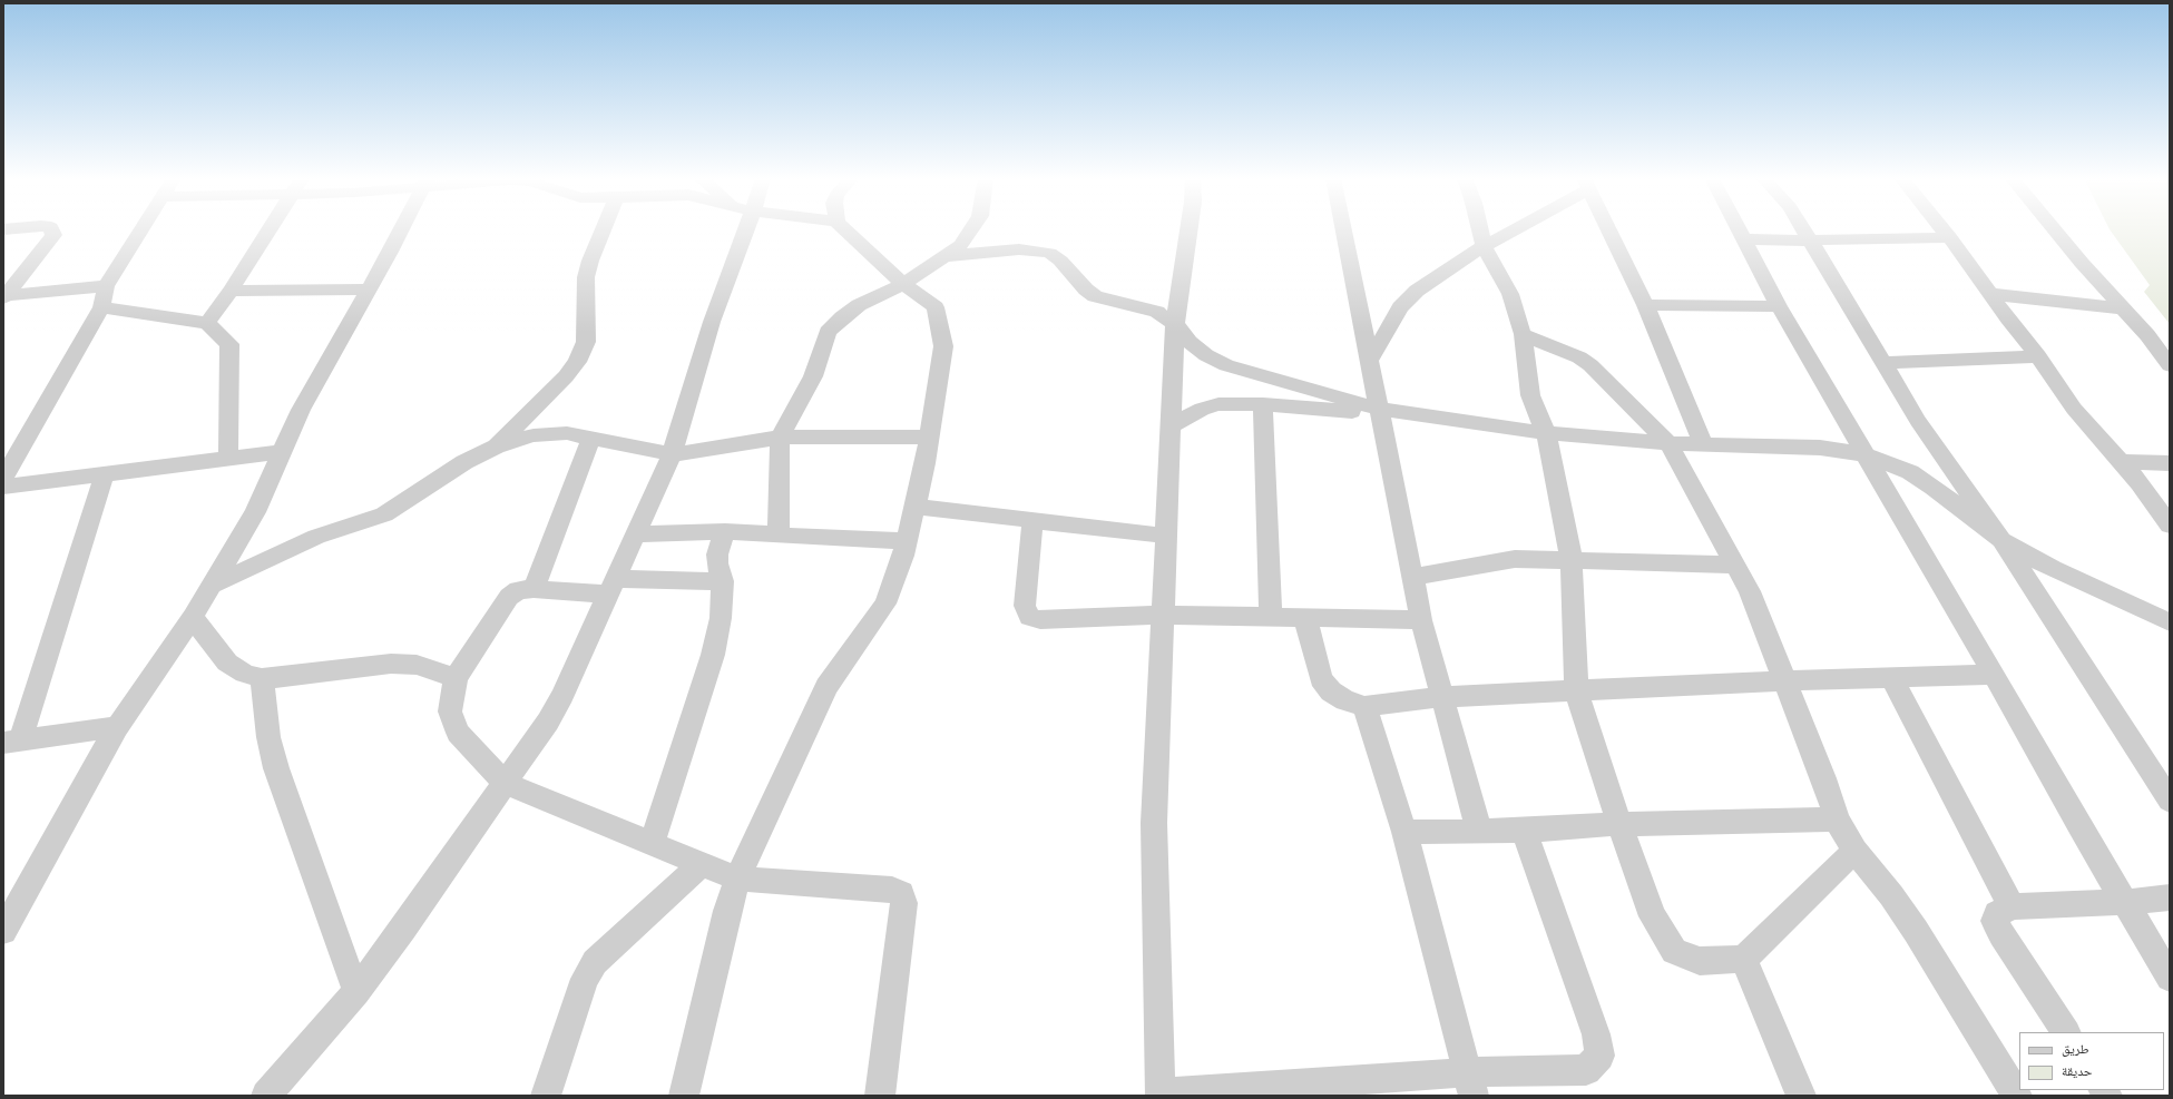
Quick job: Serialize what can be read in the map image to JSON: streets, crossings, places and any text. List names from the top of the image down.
{
  "legend": ["طريق", "حديقة"]
}
